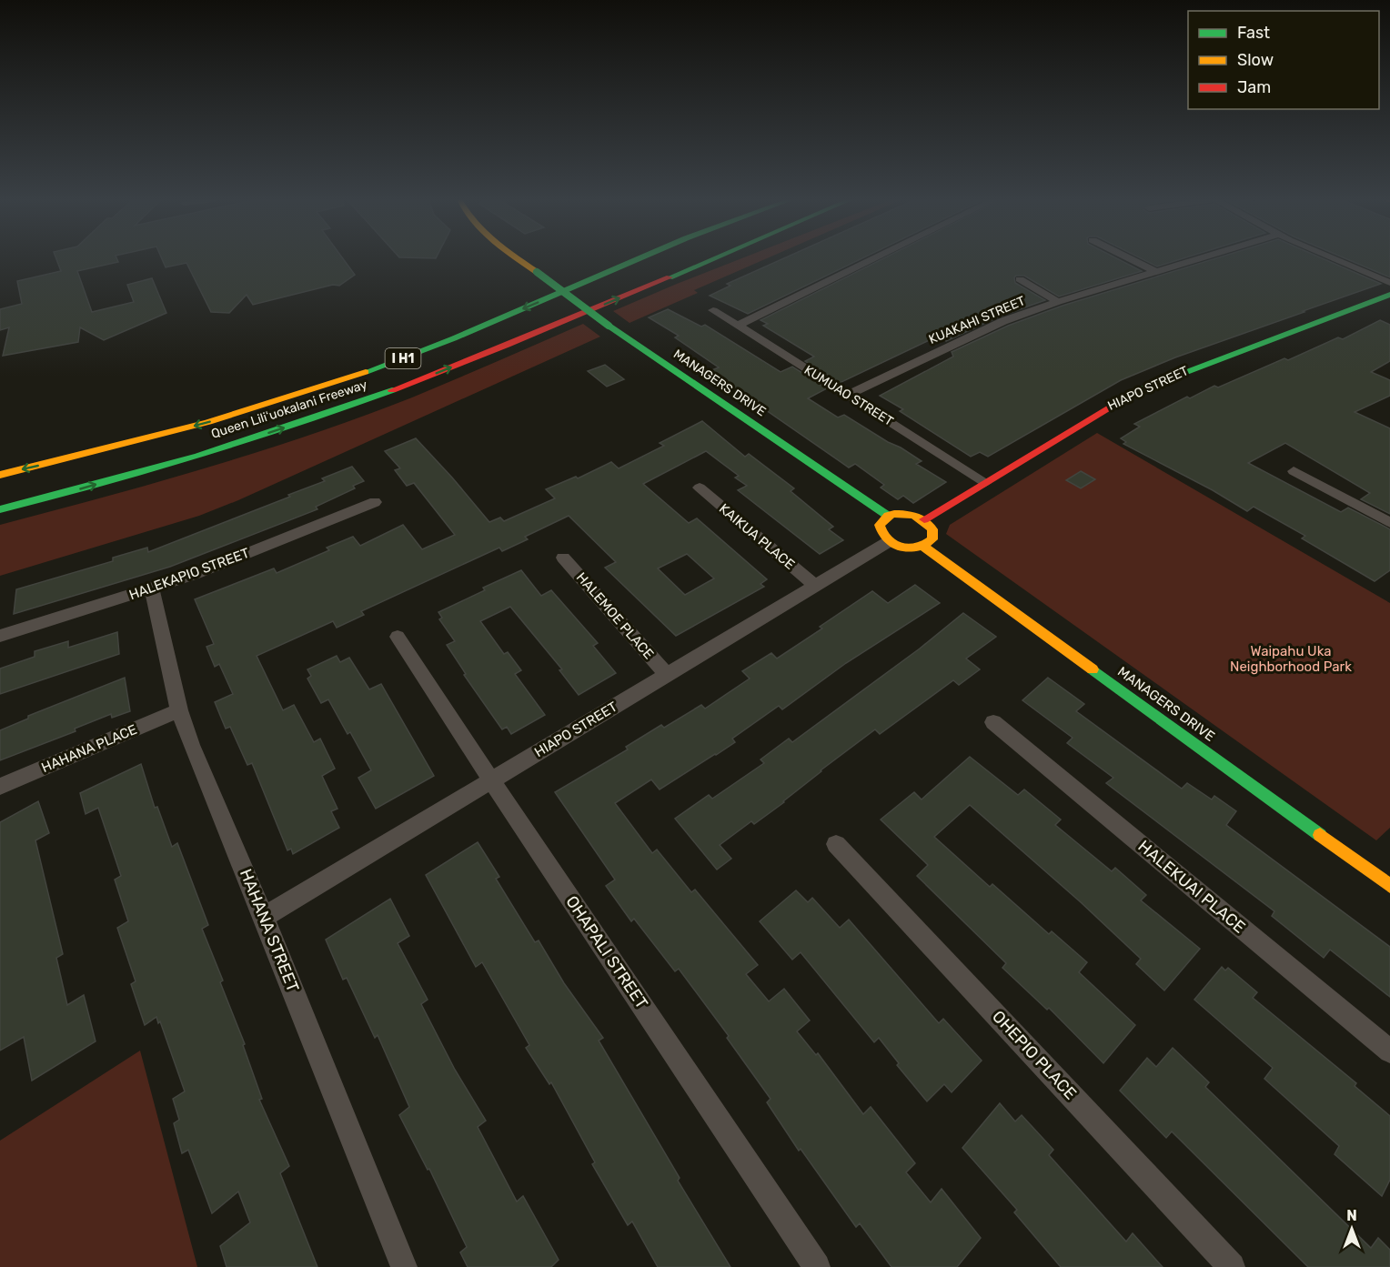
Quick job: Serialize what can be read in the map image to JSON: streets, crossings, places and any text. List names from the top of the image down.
{
  "streets": {
    "main road": [
      "I H1",
      "MANAGERS DRIVE",
      "HIAPO STREET",
      "Queen Liliʻuokalani Freeway"
    ],
    "street": [
      "KUAKAHI STREET",
      "KUMUAO STREET",
      "KAIKUA PLACE",
      "HALEKAPIO STREET",
      "HALEMOE PLACE",
      "HAHANA PLACE",
      "HALEKUAI PLACE",
      "HAHANA STREET",
      "OHAPALI STREET",
      "OHEPIO PLACE"
    ]
  },
  "crossings": [
    ["KUAKAHI STREET", "KUMUAO STREET"],
    ["MANAGERS DRIVE", "HIAPO STREET"],
    ["HIAPO STREET", "KUMUAO STREET"],
    ["HIAPO STREET", "KAIKUA PLACE"],
    ["HIAPO STREET", "HALEMOE PLACE"],
    ["HIAPO STREET", "HAHANA STREET"],
    ["HIAPO STREET", "OHAPALI STREET"],
    ["HALEKAPIO STREET", "HAHANA STREET"],
    ["HAHANA PLACE", "HAHANA STREET"]
  ],
  "parks": ["Waipahu Uka Neighborhood Park"],
  "legend": ["Fast", "Slow", "Jam"],
  "north": "top"
}
